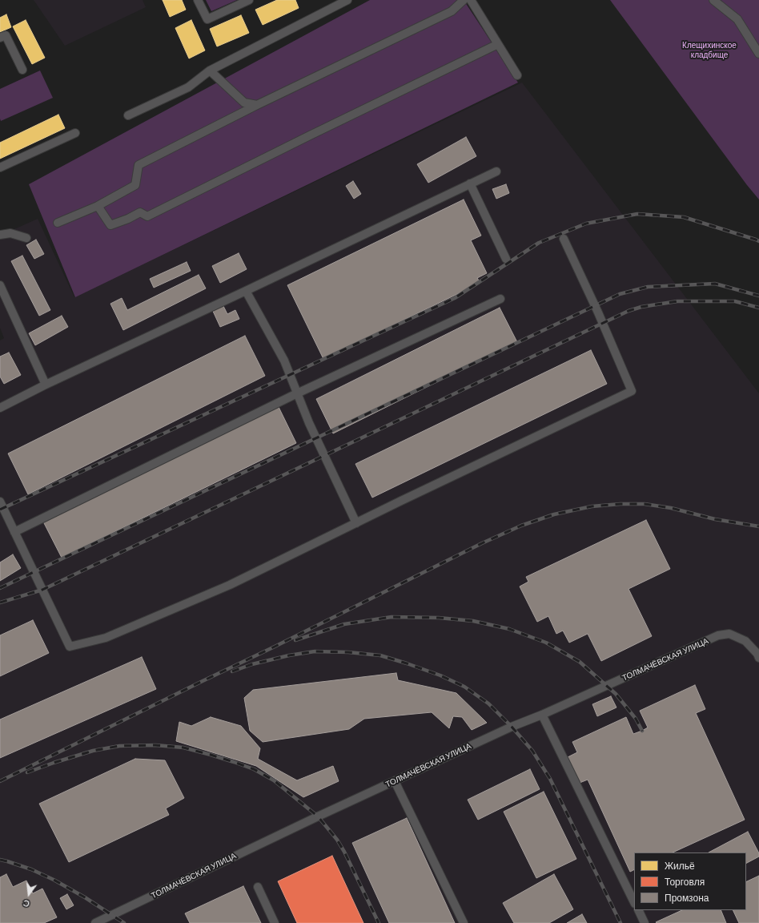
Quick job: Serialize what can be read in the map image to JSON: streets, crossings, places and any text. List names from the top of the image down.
{
  "streets": {
    "street": ["ТОЛМАЧЁВСКАЯ УЛИЦА"]
  },
  "parks": ["Клещихинское кладбище"],
  "legend": ["Жильё", "Торговля", "Промзона"],
  "north": "bottom"
}
